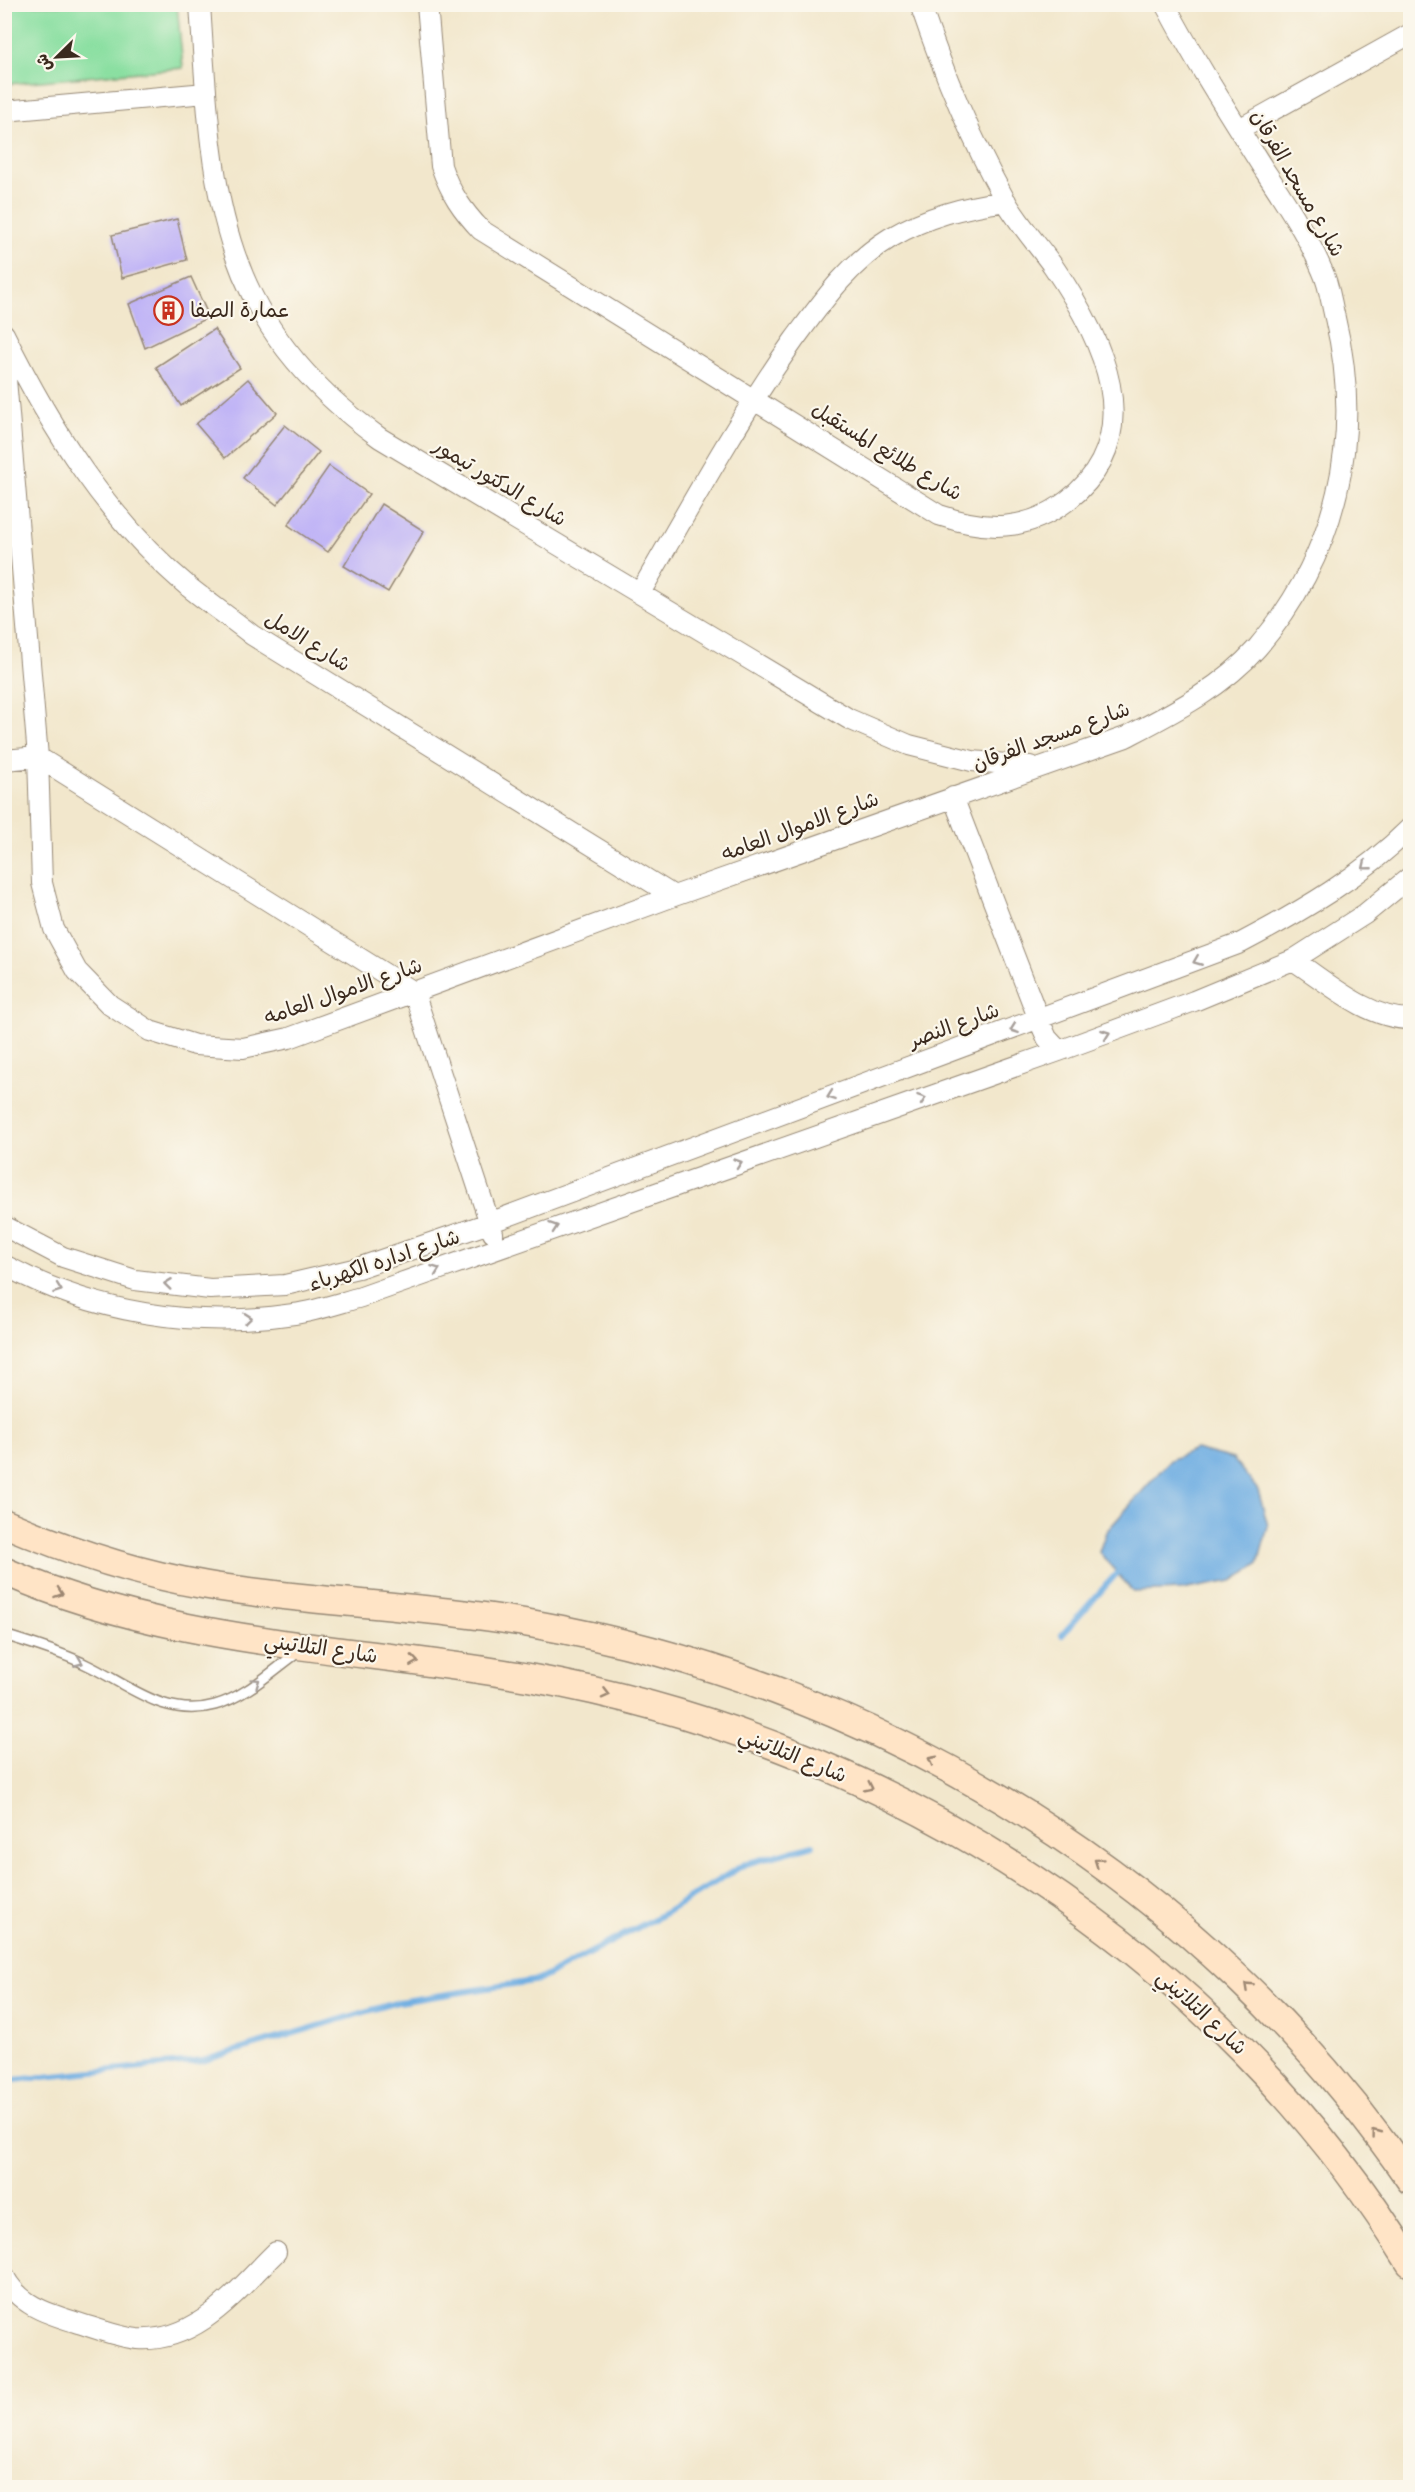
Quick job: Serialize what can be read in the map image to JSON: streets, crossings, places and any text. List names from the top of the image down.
{
  "streets": {
    "main road": ["شارع التلاتيني"],
    "street": [
      "شارع مسجد الفرقان",
      "شارع طلائع المستقبل",
      "شارع الدكتور تيمور",
      "شارع الامل",
      "شارع الاموال العامه",
      "شارع النصر",
      "شارع اداره الكهرباء"
    ]
  },
  "crossings": [
    ["شارع مسجد الفرقان", "شارع الدكتور تيمور"],
    ["شارع مسجد الفرقان", "شارع الاموال العامه"],
    ["شارع الامل", "شارع الاموال العامه"],
    ["شارع النصر", "شارع اداره الكهرباء"]
  ],
  "places": {
    "building": ["عمارة الصفا"]
  },
  "north": "bottom left"
}
